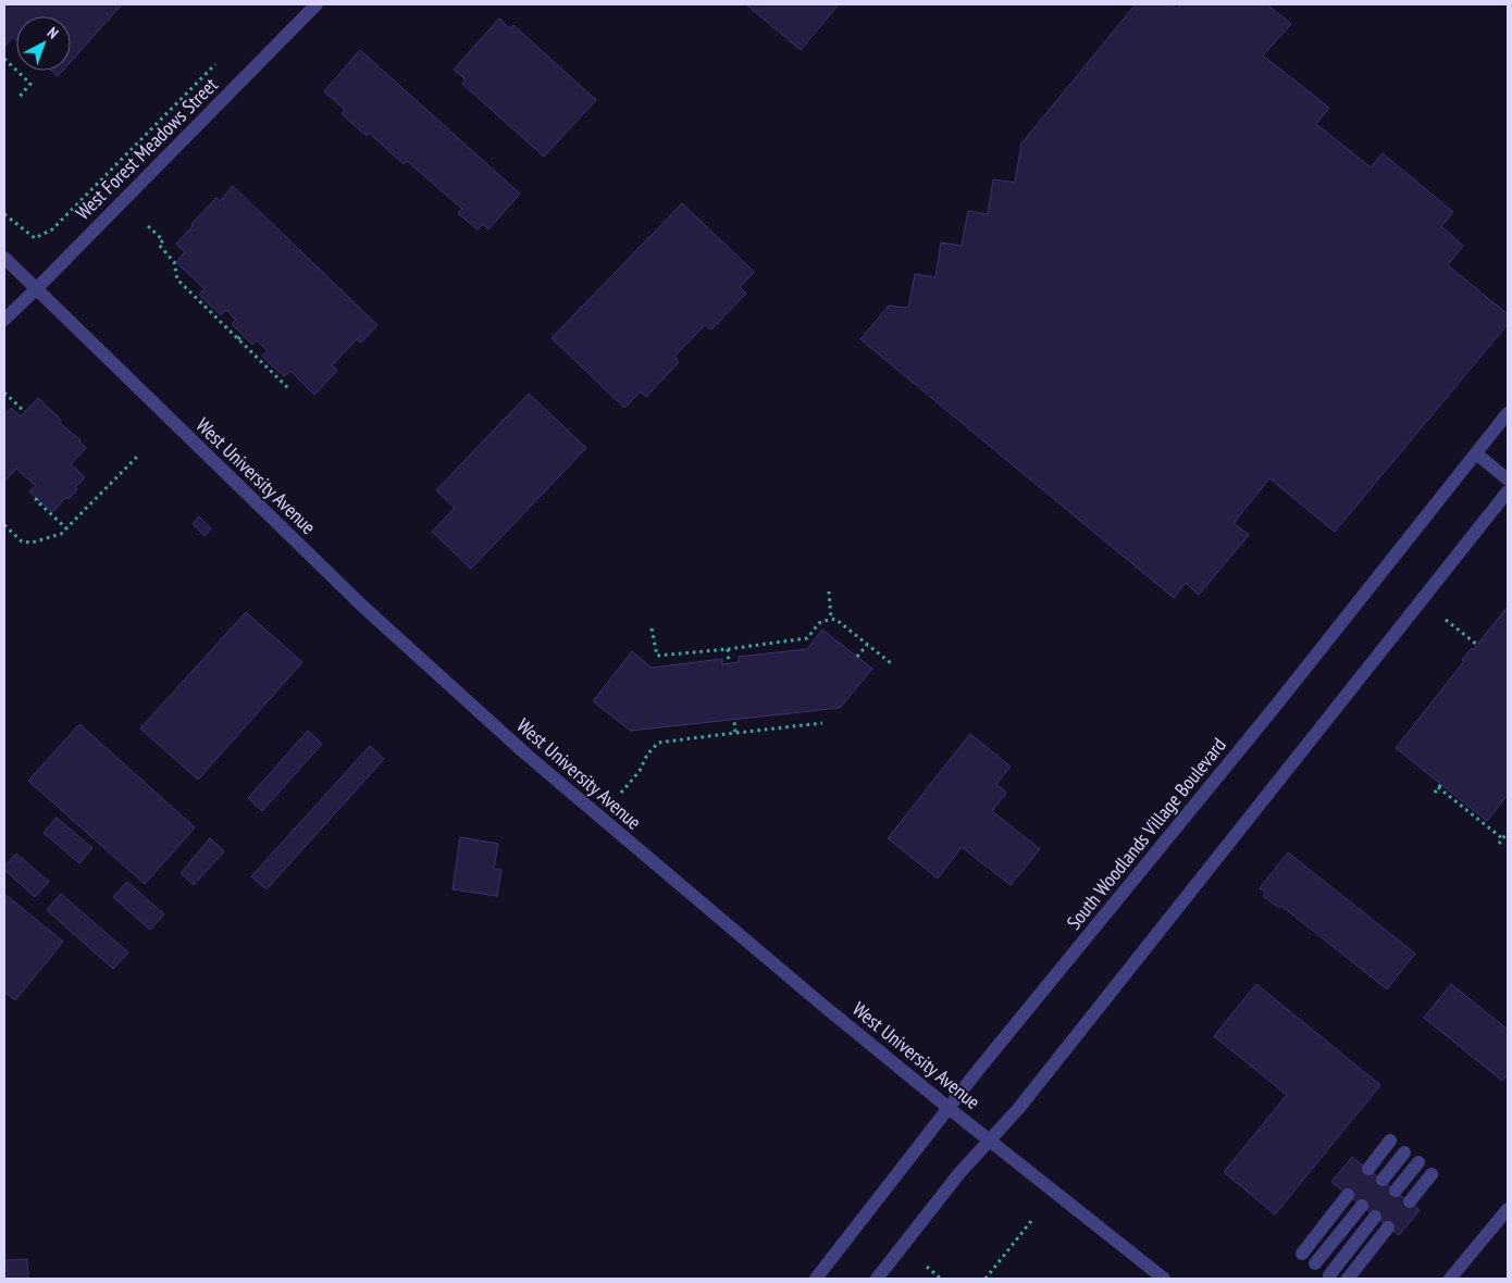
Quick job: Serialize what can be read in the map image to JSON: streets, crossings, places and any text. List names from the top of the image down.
{
  "streets": {
    "street": ["West Forest Meadows Street", "West University Avenue", "South Woodlands Village Boulevard"]
  },
  "crossings": [
    ["West Forest Meadows Street", "West University Avenue"],
    ["West University Avenue", "South Woodlands Village Boulevard"]
  ],
  "north": "top right"
}
